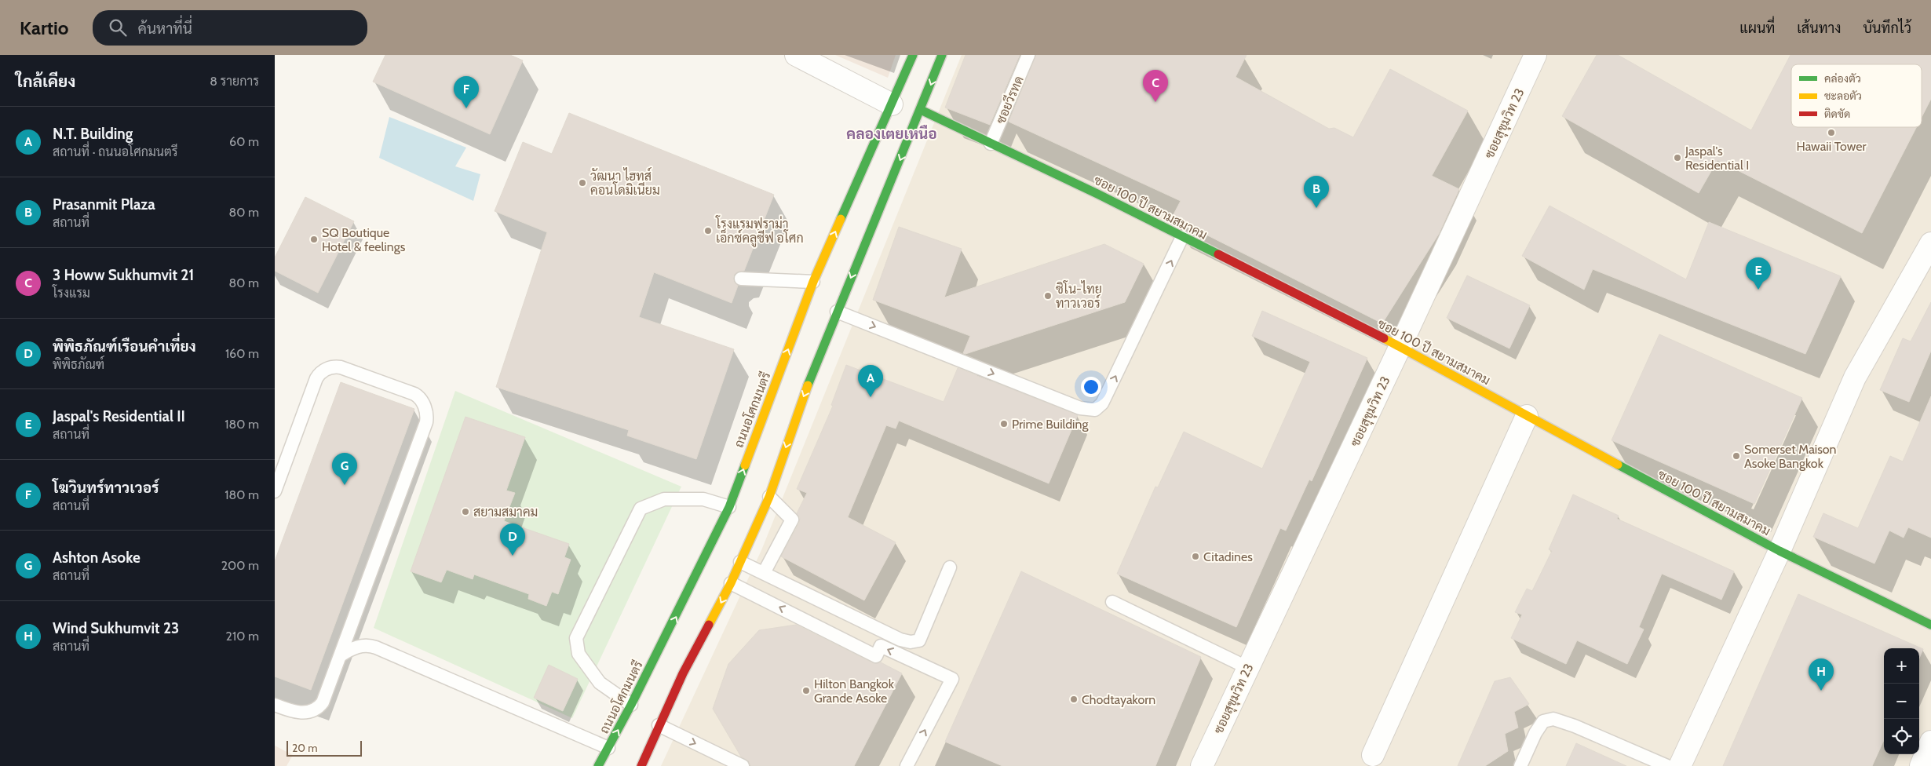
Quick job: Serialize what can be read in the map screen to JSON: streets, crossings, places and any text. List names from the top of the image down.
{
  "streets": {
    "main road": ["ซอย 100 ปี สยามสมาคม", "ถนนอโศกมนตรี"],
    "street": ["ซอยสุขุมวิท 23"],
    "lane": ["ซอยวีรทด"]
  },
  "crossings": [
    ["ซอยวีรทด", "ซอย 100 ปี สยามสมาคม"],
    ["ซอยสุขุมวิท 23", "ซอย 100 ปี สยามสมาคม"]
  ],
  "districts": ["คลองเตยเหนือ"],
  "places": [
    "Hawaii Tower",
    "Jaspal's Residential I",
    "วัฒนา ไฮทส์ คอนโดมิเนียม",
    "โรงแรมฟูราม่า เอ็กซ์คลูซีฟ อโศก",
    "SQ Boutique Hotel & feelings",
    "ซิโน-ไทย ทาวเวอร์",
    "Prime Building",
    "Somerset Maison Asoke Bangkok",
    "สยามสมาคม",
    "Citadines",
    "Hilton Bangkok Grande Asoke",
    "Chodtayakorn"
  ],
  "legend": ["คล่องตัว", "ชะลอตัว", "ติดขัด"],
  "scale_bar": "20 m",
  "page": {
    "header": "Kartio",
    "search": "ค้นหาที่นี่",
    "nav": ["แผนที่", "เส้นทาง", "บันทึกไว้"],
    "heading": ["ใกล้เคียง", "8 รายการ"],
    "pins": [
      "C",
      "F",
      "B",
      "E",
      "A",
      "G",
      "D",
      "H"
    ],
    "list": [
      {
        "mark": "A",
        "name": "N.T. Building",
        "note": "สถานที่ · ถนนอโศกมนตรี",
        "value": "60 m"
      },
      {
        "mark": "B",
        "name": "Prasanmit Plaza",
        "note": "สถานที่",
        "value": "80 m"
      },
      {
        "mark": "C",
        "name": "3 Howw Sukhumvit 21",
        "note": "โรงแรม",
        "value": "80 m"
      },
      {
        "mark": "D",
        "name": "พิพิธภัณฑ์เรือนคำเที่ยง",
        "note": "พิพิธภัณฑ์",
        "value": "160 m"
      },
      {
        "mark": "E",
        "name": "Jaspal's Residential II",
        "note": "สถานที่",
        "value": "180 m"
      },
      {
        "mark": "F",
        "name": "โฆวินทร์ทาวเวอร์",
        "note": "สถานที่",
        "value": "180 m"
      },
      {
        "mark": "G",
        "name": "Ashton Asoke",
        "note": "สถานที่",
        "value": "200 m"
      },
      {
        "mark": "H",
        "name": "Wind Sukhumvit 23",
        "note": "สถานที่",
        "value": "210 m"
      }
    ],
    "map_buttons": ["+", "−"],
    "scale": "20 m"
  }
}
